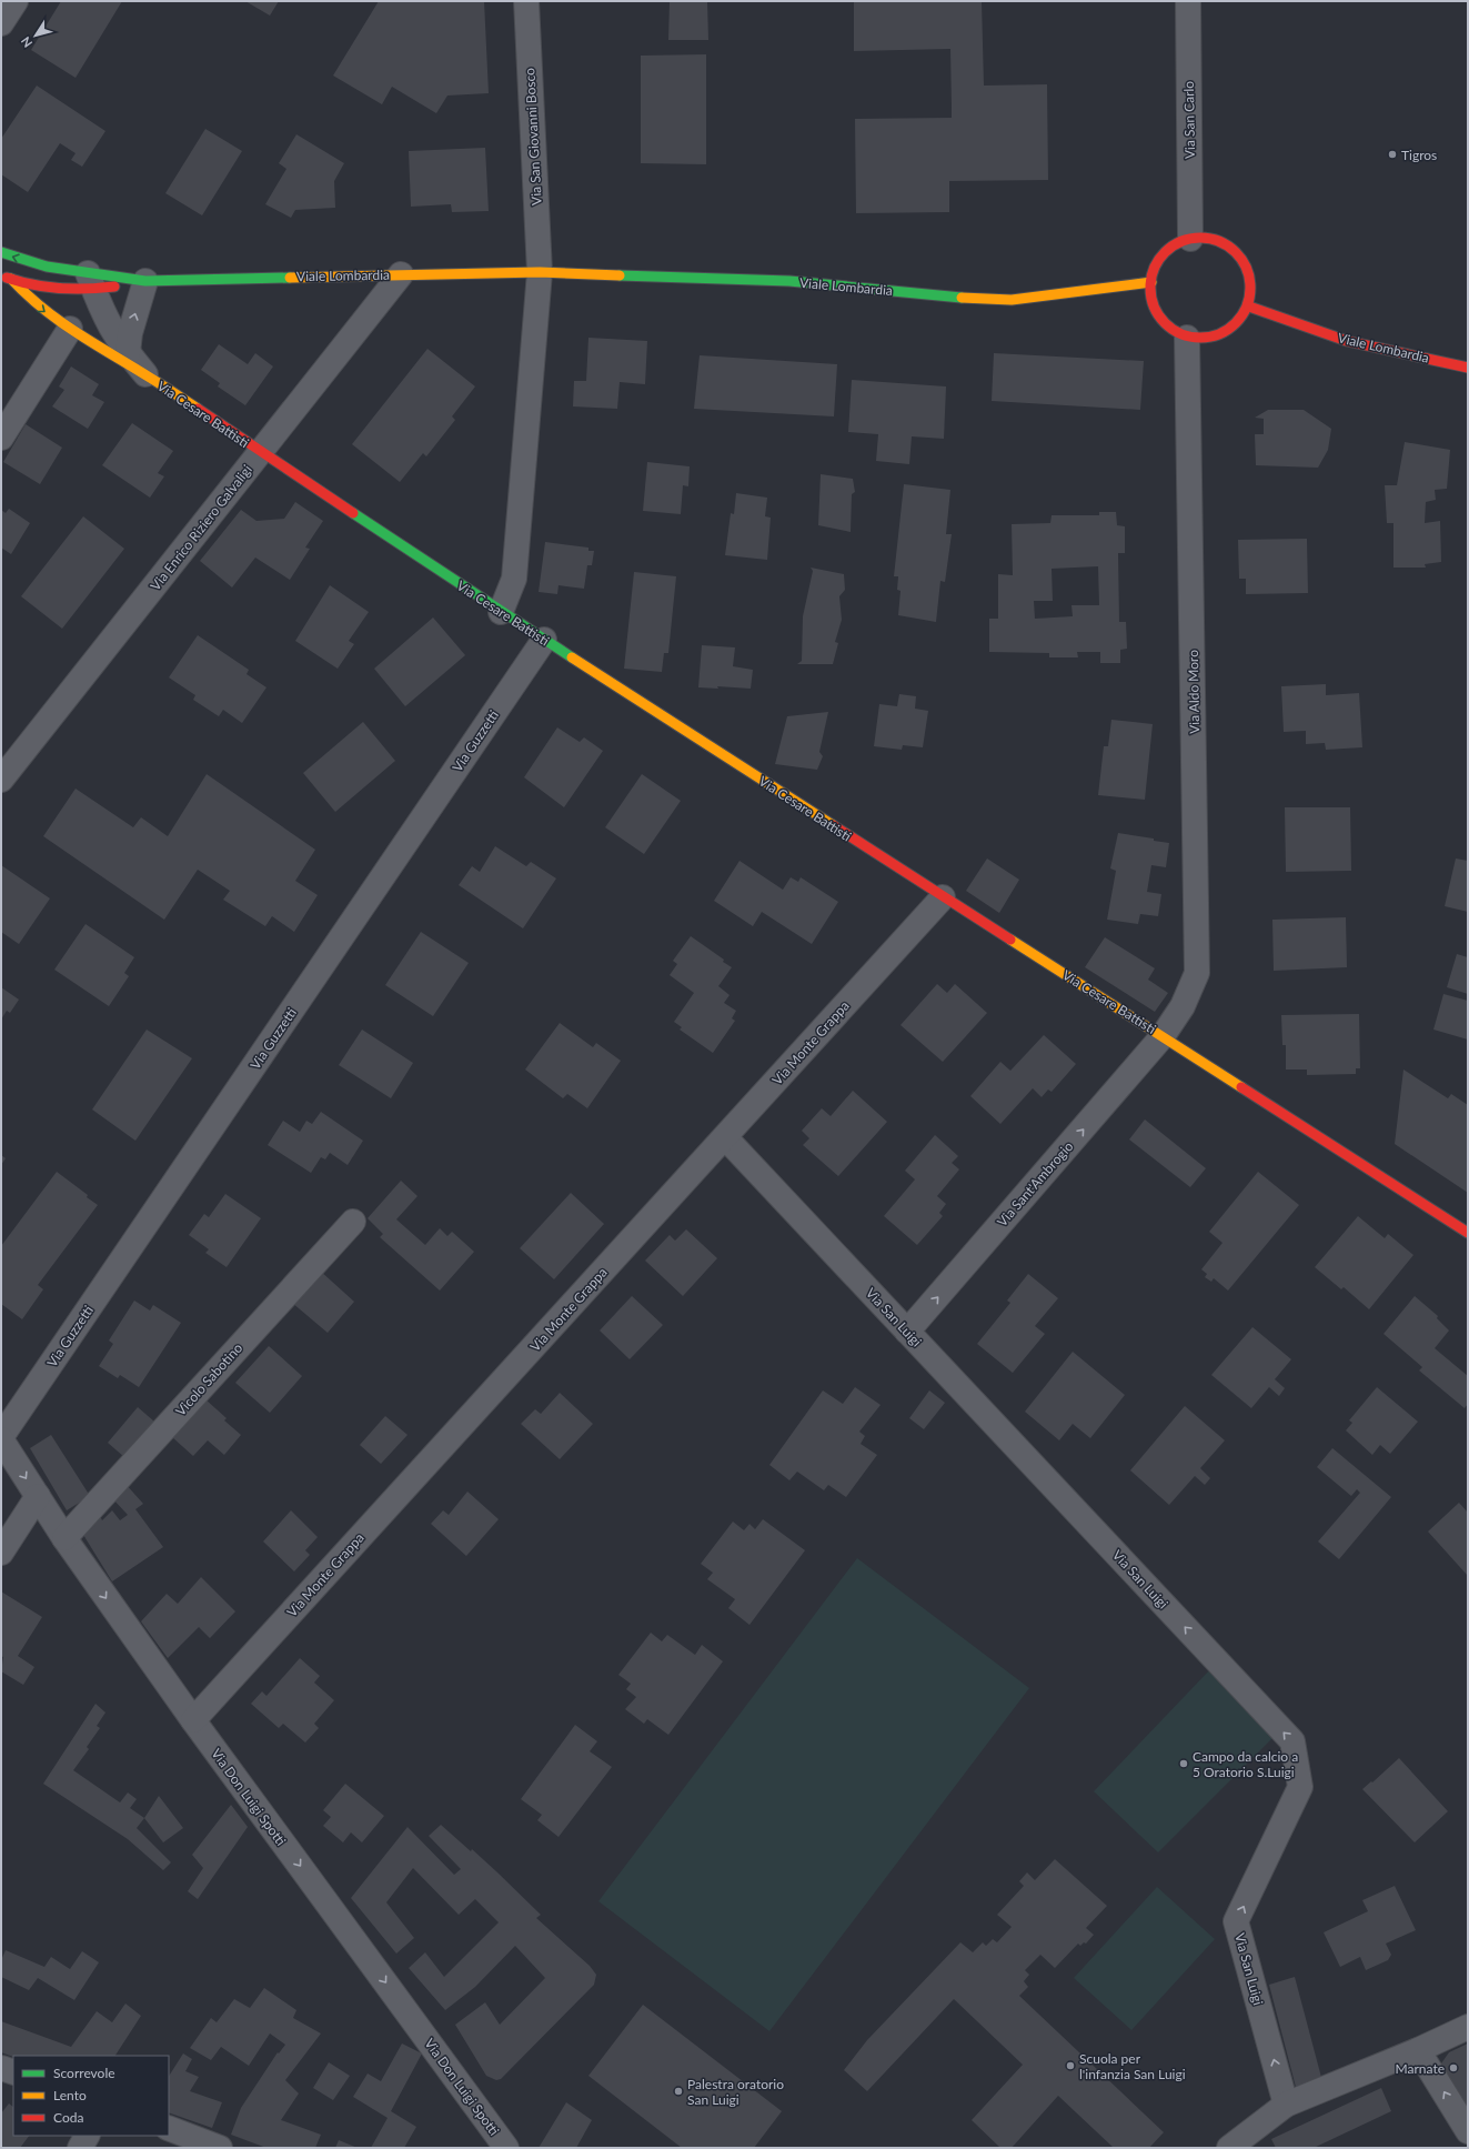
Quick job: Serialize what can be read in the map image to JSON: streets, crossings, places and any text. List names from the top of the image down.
{
  "streets": {
    "street": [
      "Via San Carlo",
      "Via San Giovanni Bosco",
      "Viale Lombardia",
      "Via Cesare Battisti",
      "Via Enrico Riziero Galvaligi",
      "Via Aldo Moro",
      "Via Guzzetti",
      "Via Monte Grappa",
      "Via Sant'Ambrogio",
      "Via San Luigi",
      "Vicolo Sabotino",
      "Via Don Luigi Spotti"
    ]
  },
  "crossings": [
    ["Via San Carlo", "Viale Lombardia"],
    ["Via San Carlo", "Via Aldo Moro"],
    ["Via San Giovanni Bosco", "Viale Lombardia"],
    ["Viale Lombardia", "Via Cesare Battisti"],
    ["Viale Lombardia", "Via Enrico Riziero Galvaligi"],
    ["Viale Lombardia", "Via Aldo Moro"],
    ["Via Cesare Battisti", "Via Enrico Riziero Galvaligi"],
    ["Via Cesare Battisti", "Via Aldo Moro"],
    ["Via Cesare Battisti", "Via Guzzetti"],
    ["Via Cesare Battisti", "Via Monte Grappa"],
    ["Via Cesare Battisti", "Via Sant'Ambrogio"],
    ["Via Aldo Moro", "Via Sant'Ambrogio"],
    ["Via Guzzetti", "Via Don Luigi Spotti"],
    ["Via Monte Grappa", "Via San Luigi"],
    ["Via Monte Grappa", "Via Don Luigi Spotti"],
    ["Via Sant'Ambrogio", "Via San Luigi"],
    ["Vicolo Sabotino", "Via Don Luigi Spotti"]
  ],
  "one_way": ["Via Sant'Ambrogio", "Via San Luigi", "Via Don Luigi Spotti"],
  "places": [
    "Tigros",
    "Campo da calcio a 5 Oratorio S.Luigi",
    "Scuola per l'infanzia San Luigi",
    "Marnate",
    "Palestra oratorio San Luigi"
  ],
  "legend": ["Scorrevole", "Lento", "Coda"],
  "north": "bottom left"
}
